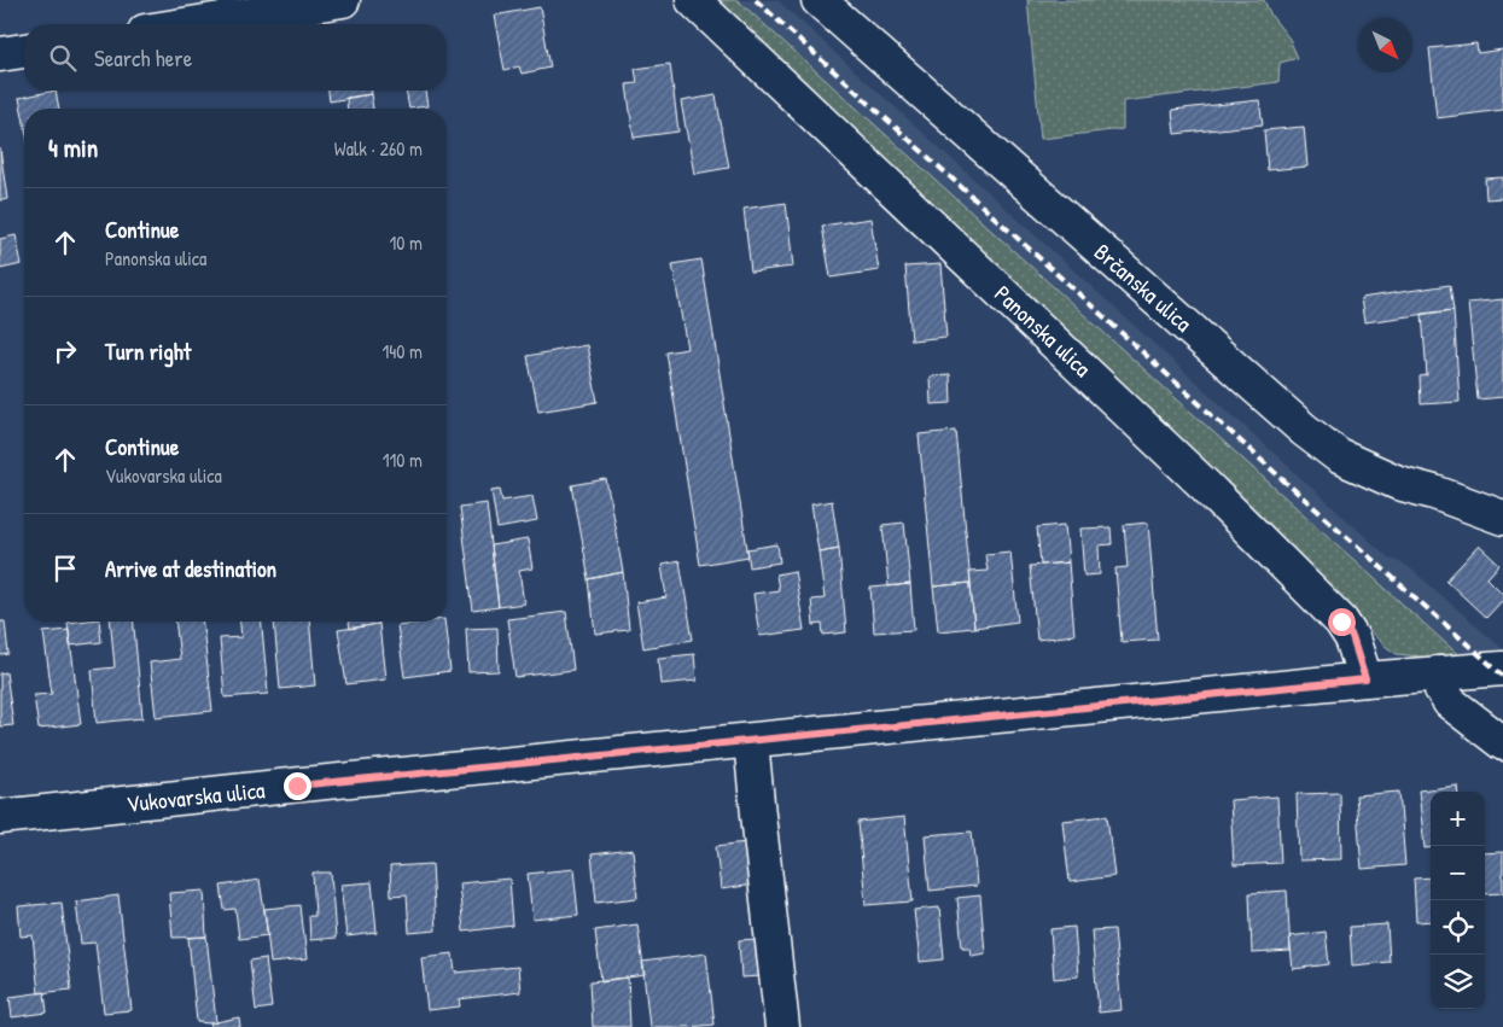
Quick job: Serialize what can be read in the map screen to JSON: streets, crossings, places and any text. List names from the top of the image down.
{
  "streets": {
    "street": ["Brčanska ulica", "Panonska ulica", "Vukovarska ulica"]
  },
  "crossings": [
    ["Panonska ulica", "Vukovarska ulica"]
  ],
  "north": "bottom right",
  "page": {
    "search": "Search here",
    "heading": ["4 min", "Walk · 260 m"],
    "list": [
      ["Continue", "Panonska ulica", "10 m"],
      ["Turn right", "140 m"],
      ["Continue", "Vukovarska ulica", "110 m"],
      "Arrive at destination"
    ],
    "map_buttons": ["+", "−"]
  }
}
